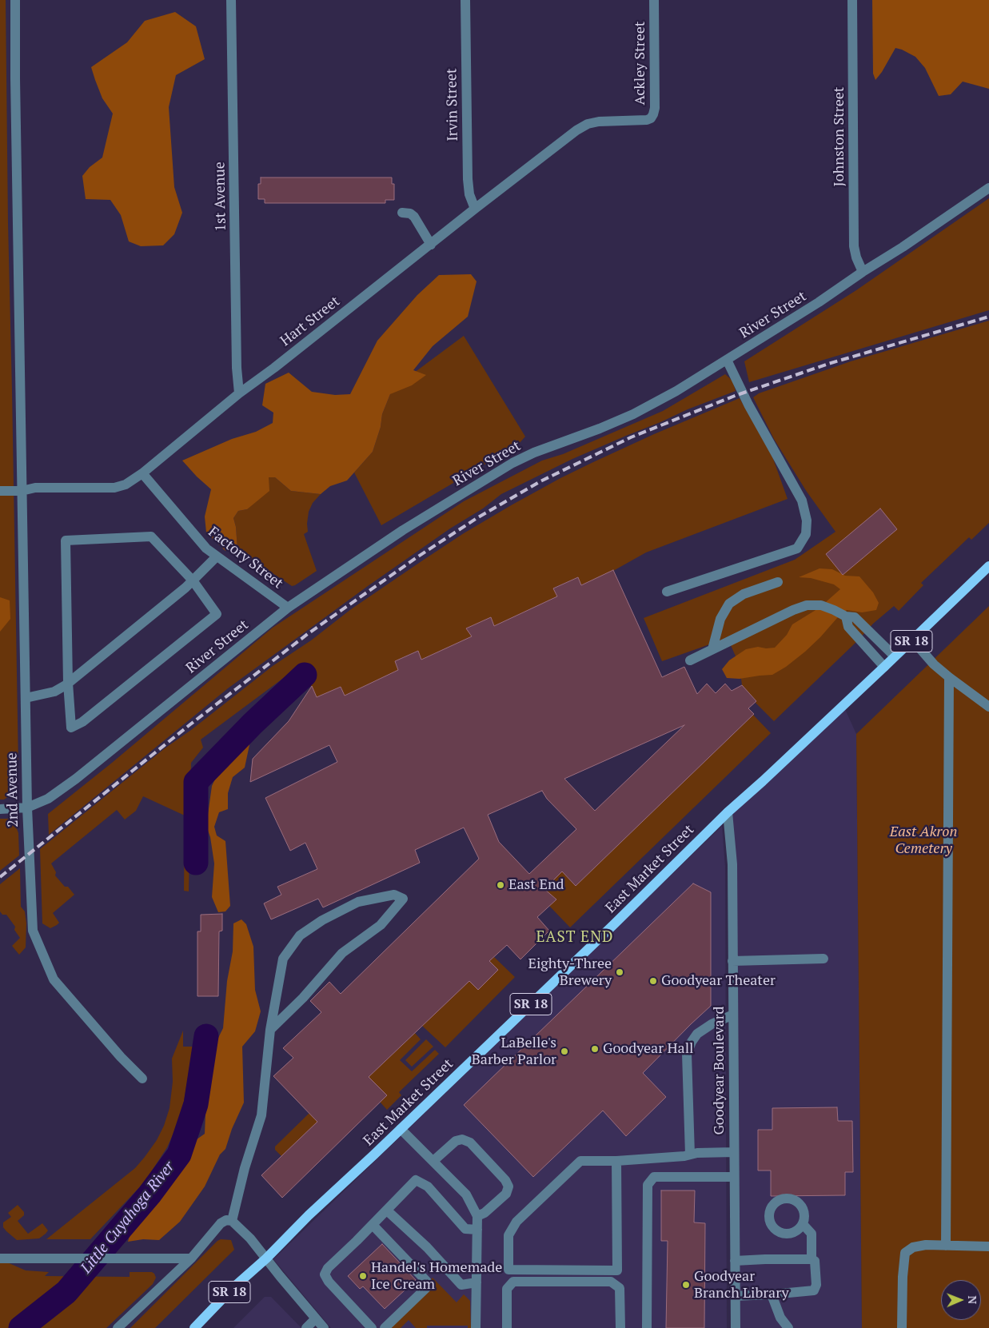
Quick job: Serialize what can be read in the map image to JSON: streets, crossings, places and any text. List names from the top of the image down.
{
  "streets": {
    "main road": ["SR 18", "East Market Street"],
    "street": [
      "Ackley Street",
      "Irvin Street",
      "Johnston Street",
      "1st Avenue",
      "River Street",
      "Hart Street",
      "Factory Street",
      "2nd Avenue",
      "Goodyear Boulevard"
    ]
  },
  "crossings": [
    ["Ackley Street", "Hart Street"],
    ["Irvin Street", "Hart Street"],
    ["Johnston Street", "River Street"],
    ["1st Avenue", "Hart Street"],
    ["River Street", "Factory Street"],
    ["River Street", "2nd Avenue"],
    ["Hart Street", "Factory Street"],
    ["Hart Street", "2nd Avenue"],
    ["East Market Street", "Goodyear Boulevard"]
  ],
  "districts": ["EAST END"],
  "water": ["Little Cuyahoga River"],
  "parks": ["East Akron Cemetery"],
  "places": [
    "East End",
    "Eighty-Three Brewery",
    "Goodyear Theater",
    "Goodyear Hall",
    "LaBelle's Barber Parlor",
    "Handel's Homemade Ice Cream",
    "Goodyear Branch Library"
  ],
  "north": "right"
}
